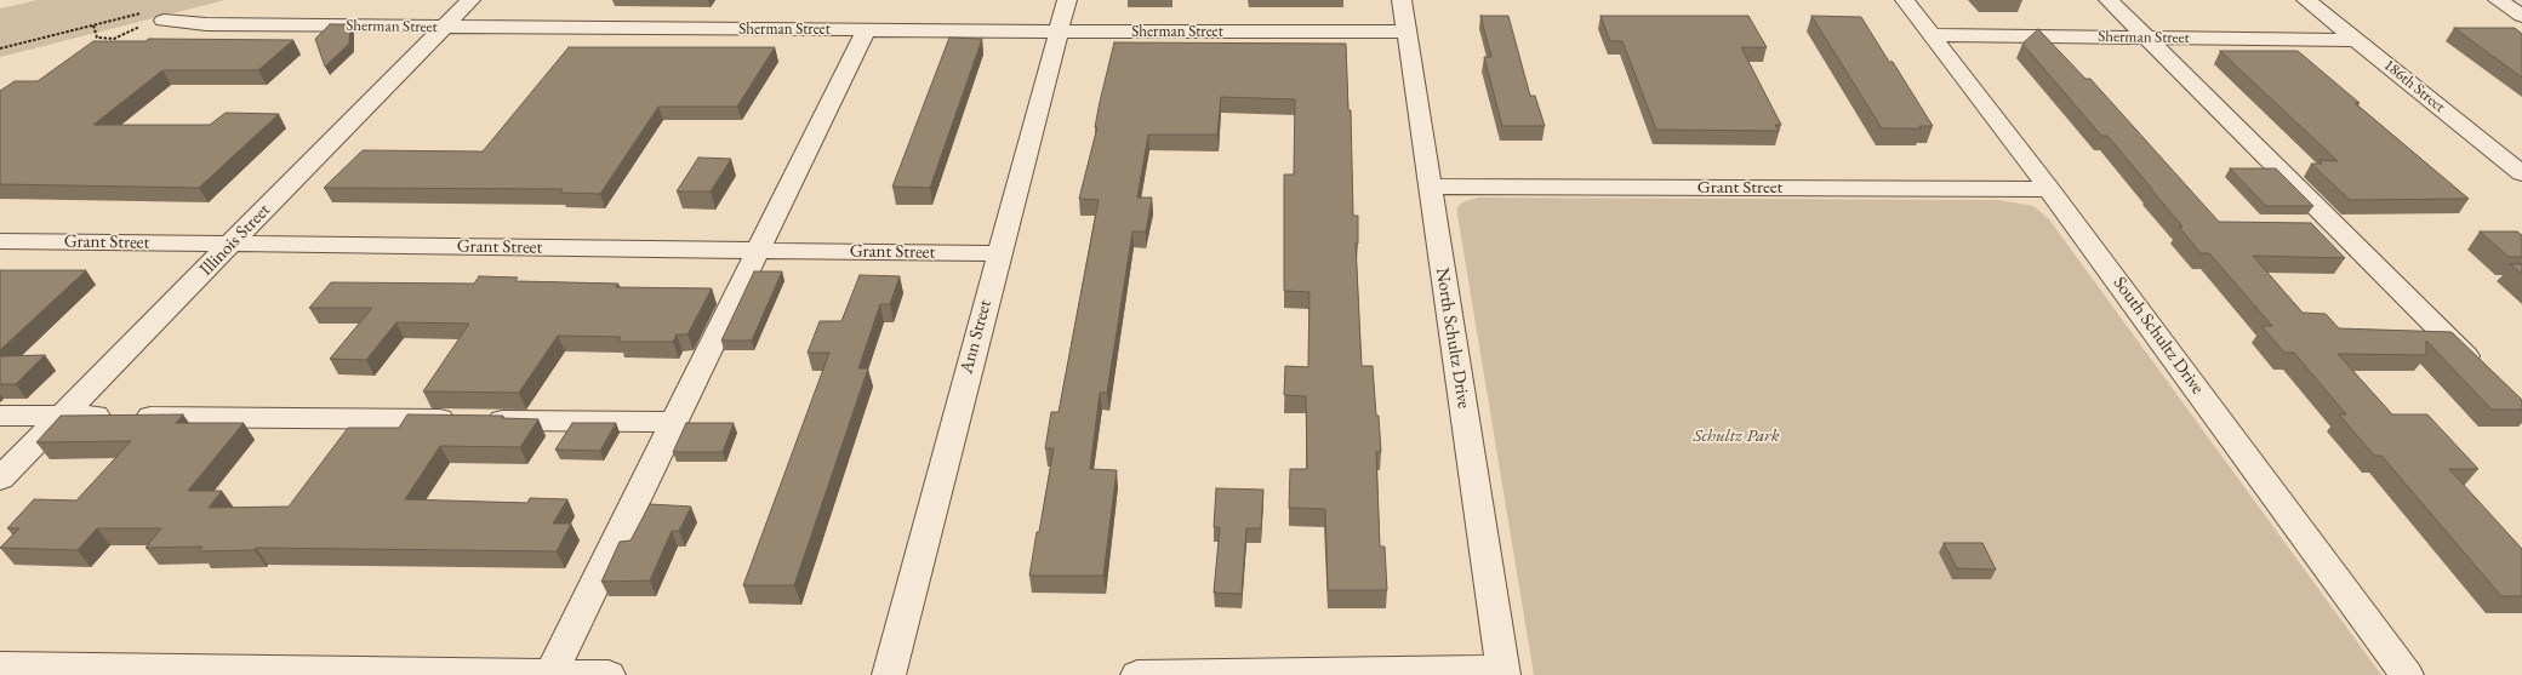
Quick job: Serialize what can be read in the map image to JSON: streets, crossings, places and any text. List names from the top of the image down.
{
  "streets": {
    "street": [
      "Sherman Street",
      "186th Street",
      "Grant Street",
      "Illinois Street",
      "South Schultz Drive",
      "Ann Street",
      "North Schultz Drive"
    ]
  },
  "crossings": [
    ["Sherman Street", "186th Street"],
    ["Sherman Street", "Illinois Street"],
    ["Sherman Street", "South Schultz Drive"],
    ["Sherman Street", "Ann Street"],
    ["Sherman Street", "North Schultz Drive"],
    ["Grant Street", "Illinois Street"],
    ["Grant Street", "South Schultz Drive"],
    ["Grant Street", "Ann Street"],
    ["Grant Street", "North Schultz Drive"]
  ],
  "parks": ["Schultz Park"]
}
